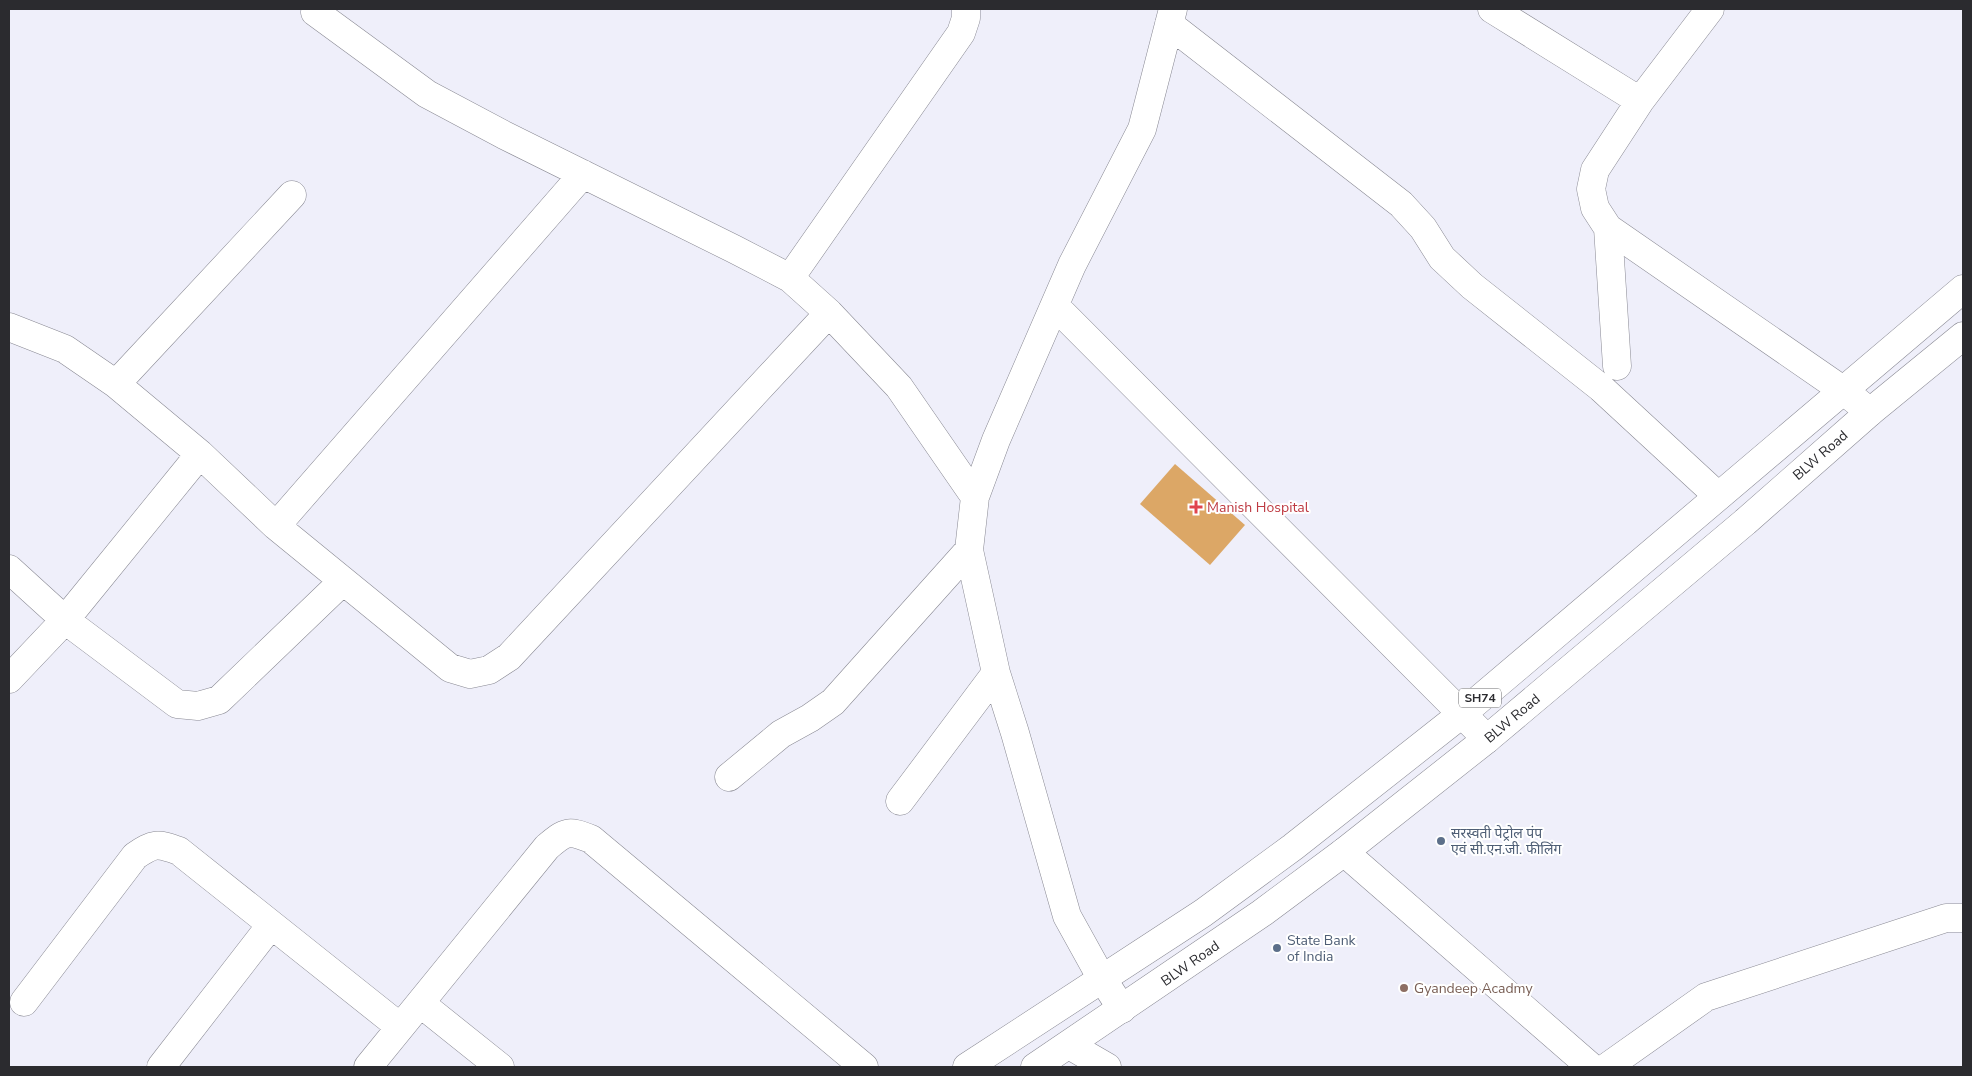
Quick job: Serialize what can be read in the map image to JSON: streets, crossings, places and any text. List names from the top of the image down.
{
  "streets": {
    "street": ["BLW Road", "SH74"]
  },
  "places": {
    "health": ["Manish Hospital"],
    "other": ["सरस्वती पेट्रोल पंप एवं सी.एन.जी. फीलिंग", "State Bank of India", "Gyandeep Acadmy"]
  }
}
